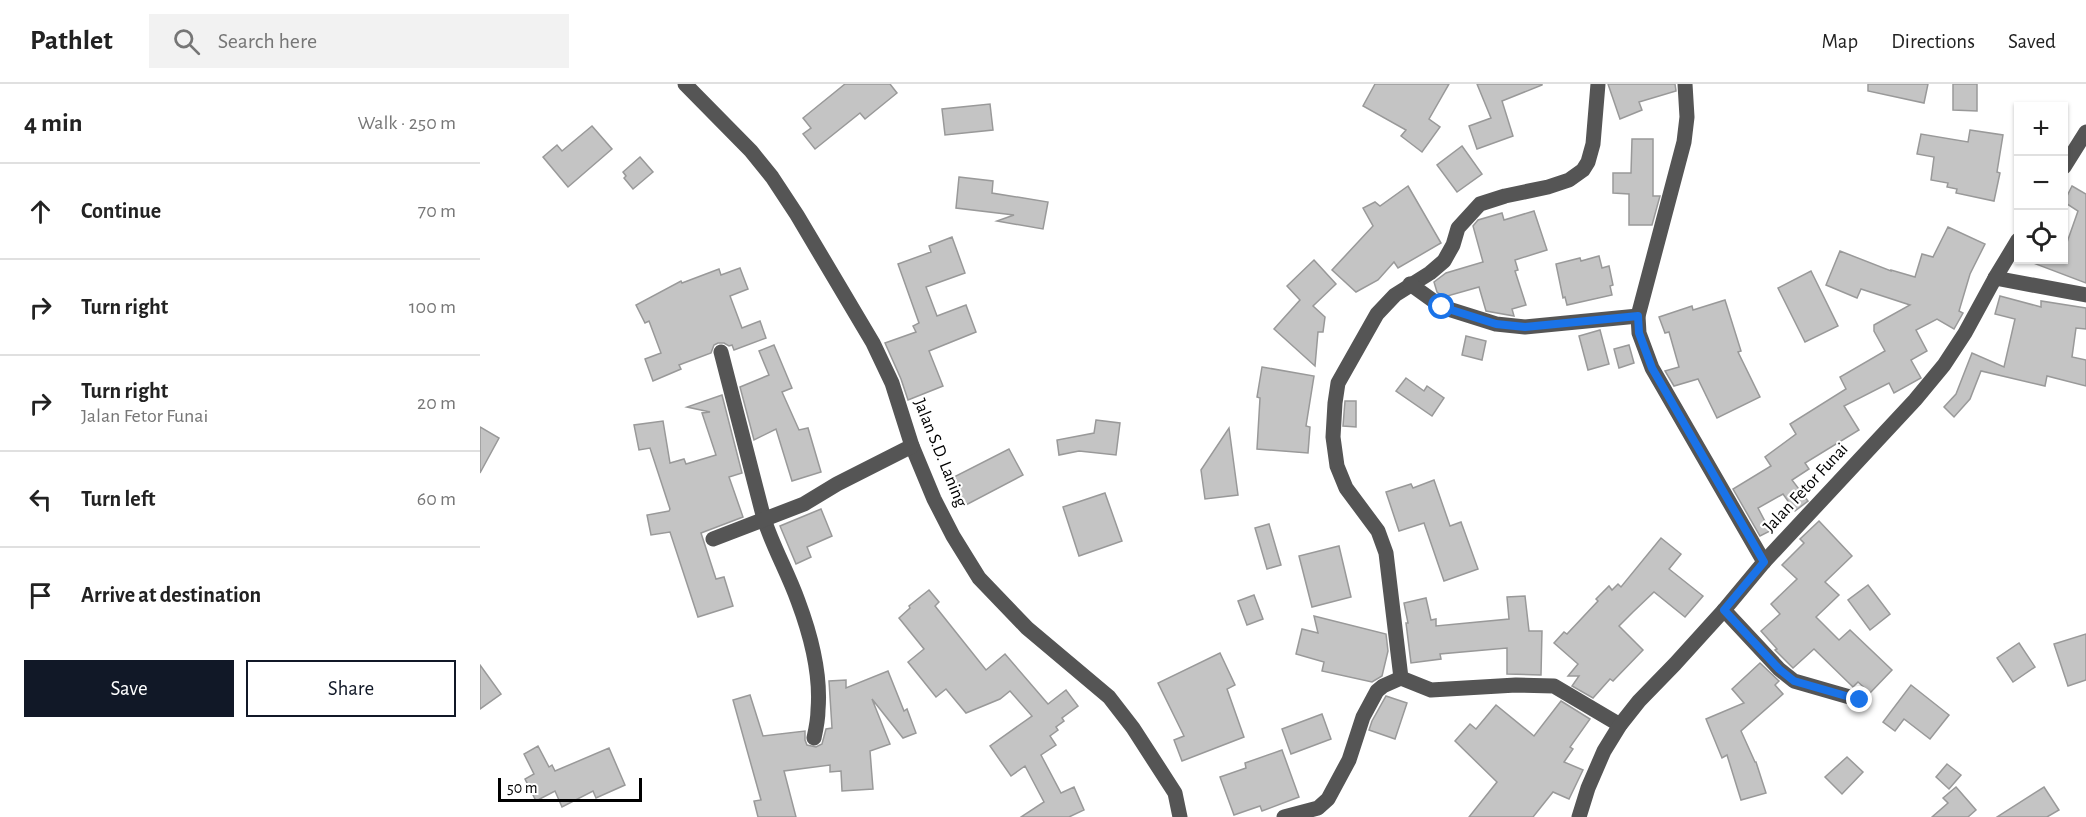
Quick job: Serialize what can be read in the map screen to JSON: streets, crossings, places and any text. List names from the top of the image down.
{
  "streets": {
    "street": ["Jalan S.D. Laning", "Jalan Fetor Funai"]
  },
  "scale_bar": "50 m",
  "page": {
    "header": "Pathlet",
    "search": "Search here",
    "nav": ["Map", "Directions", "Saved"],
    "heading": ["4 min", "Walk · 250 m"],
    "map_buttons": ["+", "−"],
    "list": [
      ["Continue", "70 m"],
      ["Turn right", "100 m"],
      ["Turn right", "Jalan Fetor Funai", "20 m"],
      ["Turn left", "60 m"],
      "Arrive at destination"
    ],
    "buttons": ["Save", "Share"],
    "scale": "50 m"
  }
}
